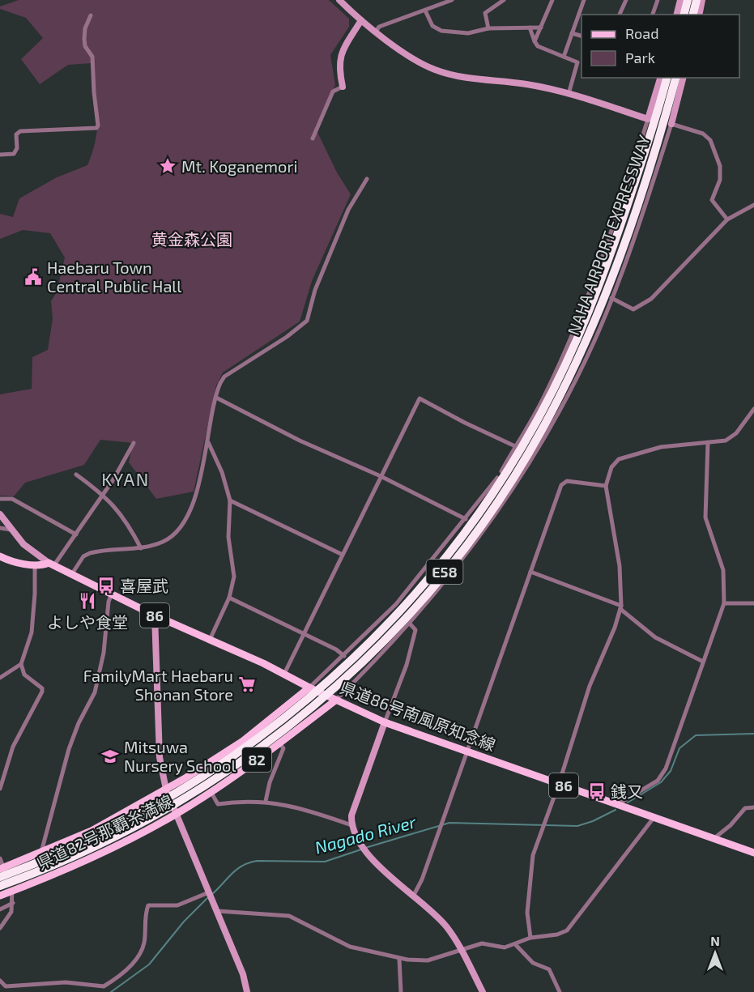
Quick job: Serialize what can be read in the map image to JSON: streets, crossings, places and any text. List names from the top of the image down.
{
  "streets": {
    "highway": ["NAHA AIRPORT EXPRESSWAY", "E58"],
    "main road": [
      "86",
      "県道86号南風原知念線",
      "82",
      "県道82号那覇糸満線"
    ]
  },
  "crossings": [
    ["県道86号南風原知念線", "県道82号那覇糸満線"]
  ],
  "districts": ["KYAN"],
  "water": ["Nagado River"],
  "parks": ["黄金森公園"],
  "places": {
    "place": ["Mt. Koganemori"],
    "public building": ["Haebaru Town Central Public Hall"],
    "bus stop": ["喜屋武", "銭又"],
    "restaurant": ["よしや食堂"],
    "supermarket": ["FamilyMart Haebaru Shonan Store"],
    "school or university": ["Mitsuwa Nursery School"]
  },
  "legend": ["Road", "Park"],
  "north": "top"
}
